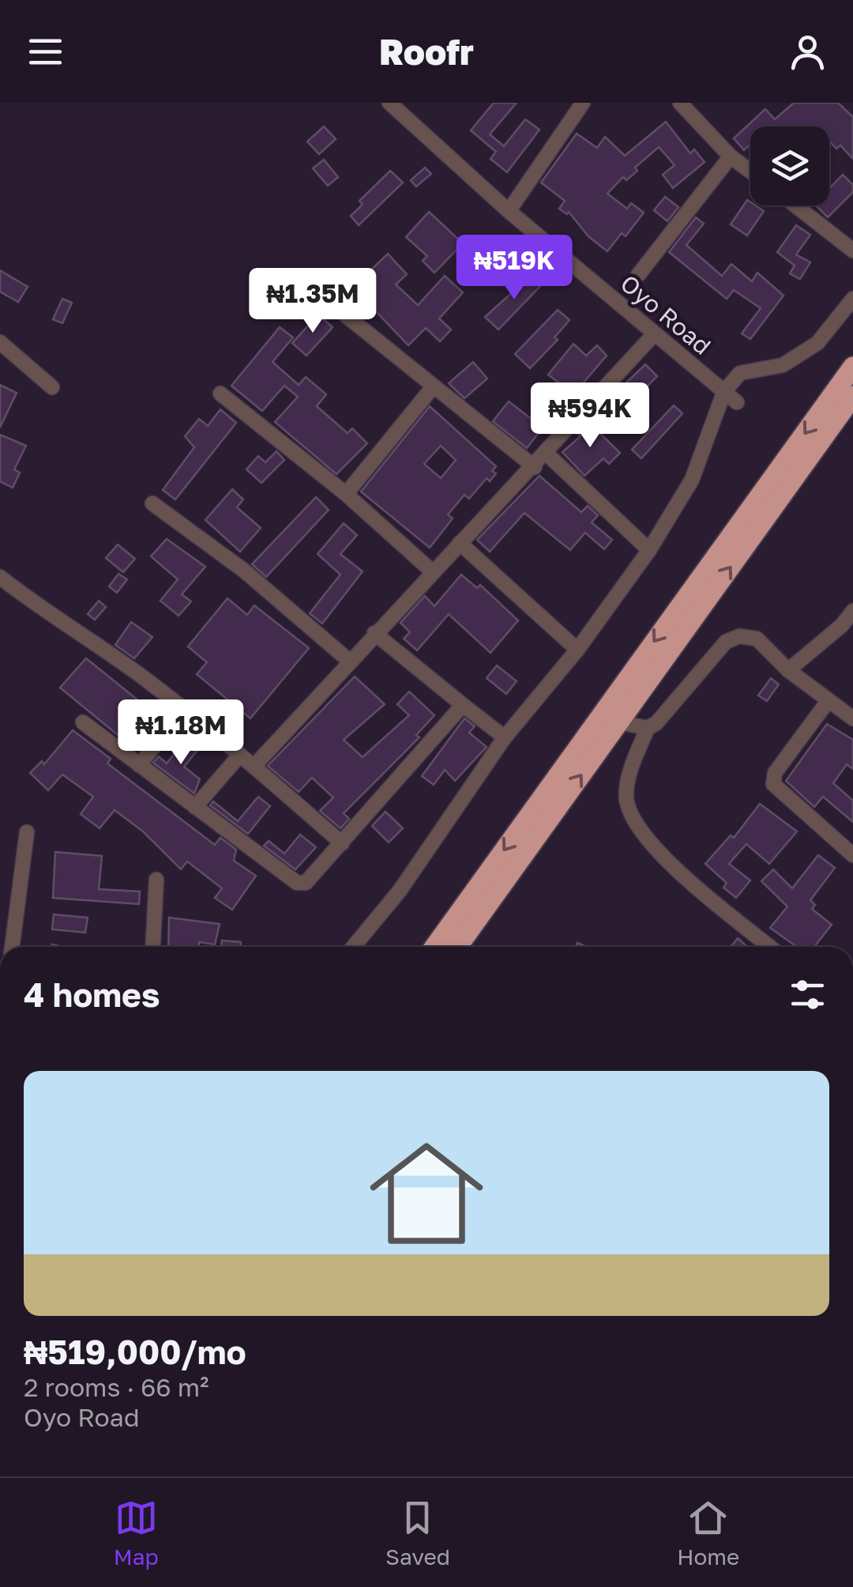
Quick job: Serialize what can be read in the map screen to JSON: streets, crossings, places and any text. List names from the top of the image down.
{
  "streets": {
    "street": ["Oyo Road"]
  },
  "page": {
    "header": "Roofr",
    "price": [
      "₦519K",
      "₦1.35M",
      "₦594K",
      "₦1.18M"
    ],
    "heading": "4 homes",
    "list": [
      {
        "name": "₦519,000/mo",
        "note": "2 rooms · 66 m² · Oyo Road"
      }
    ],
    "tabs": ["Map", "Saved", "Home"]
  }
}
